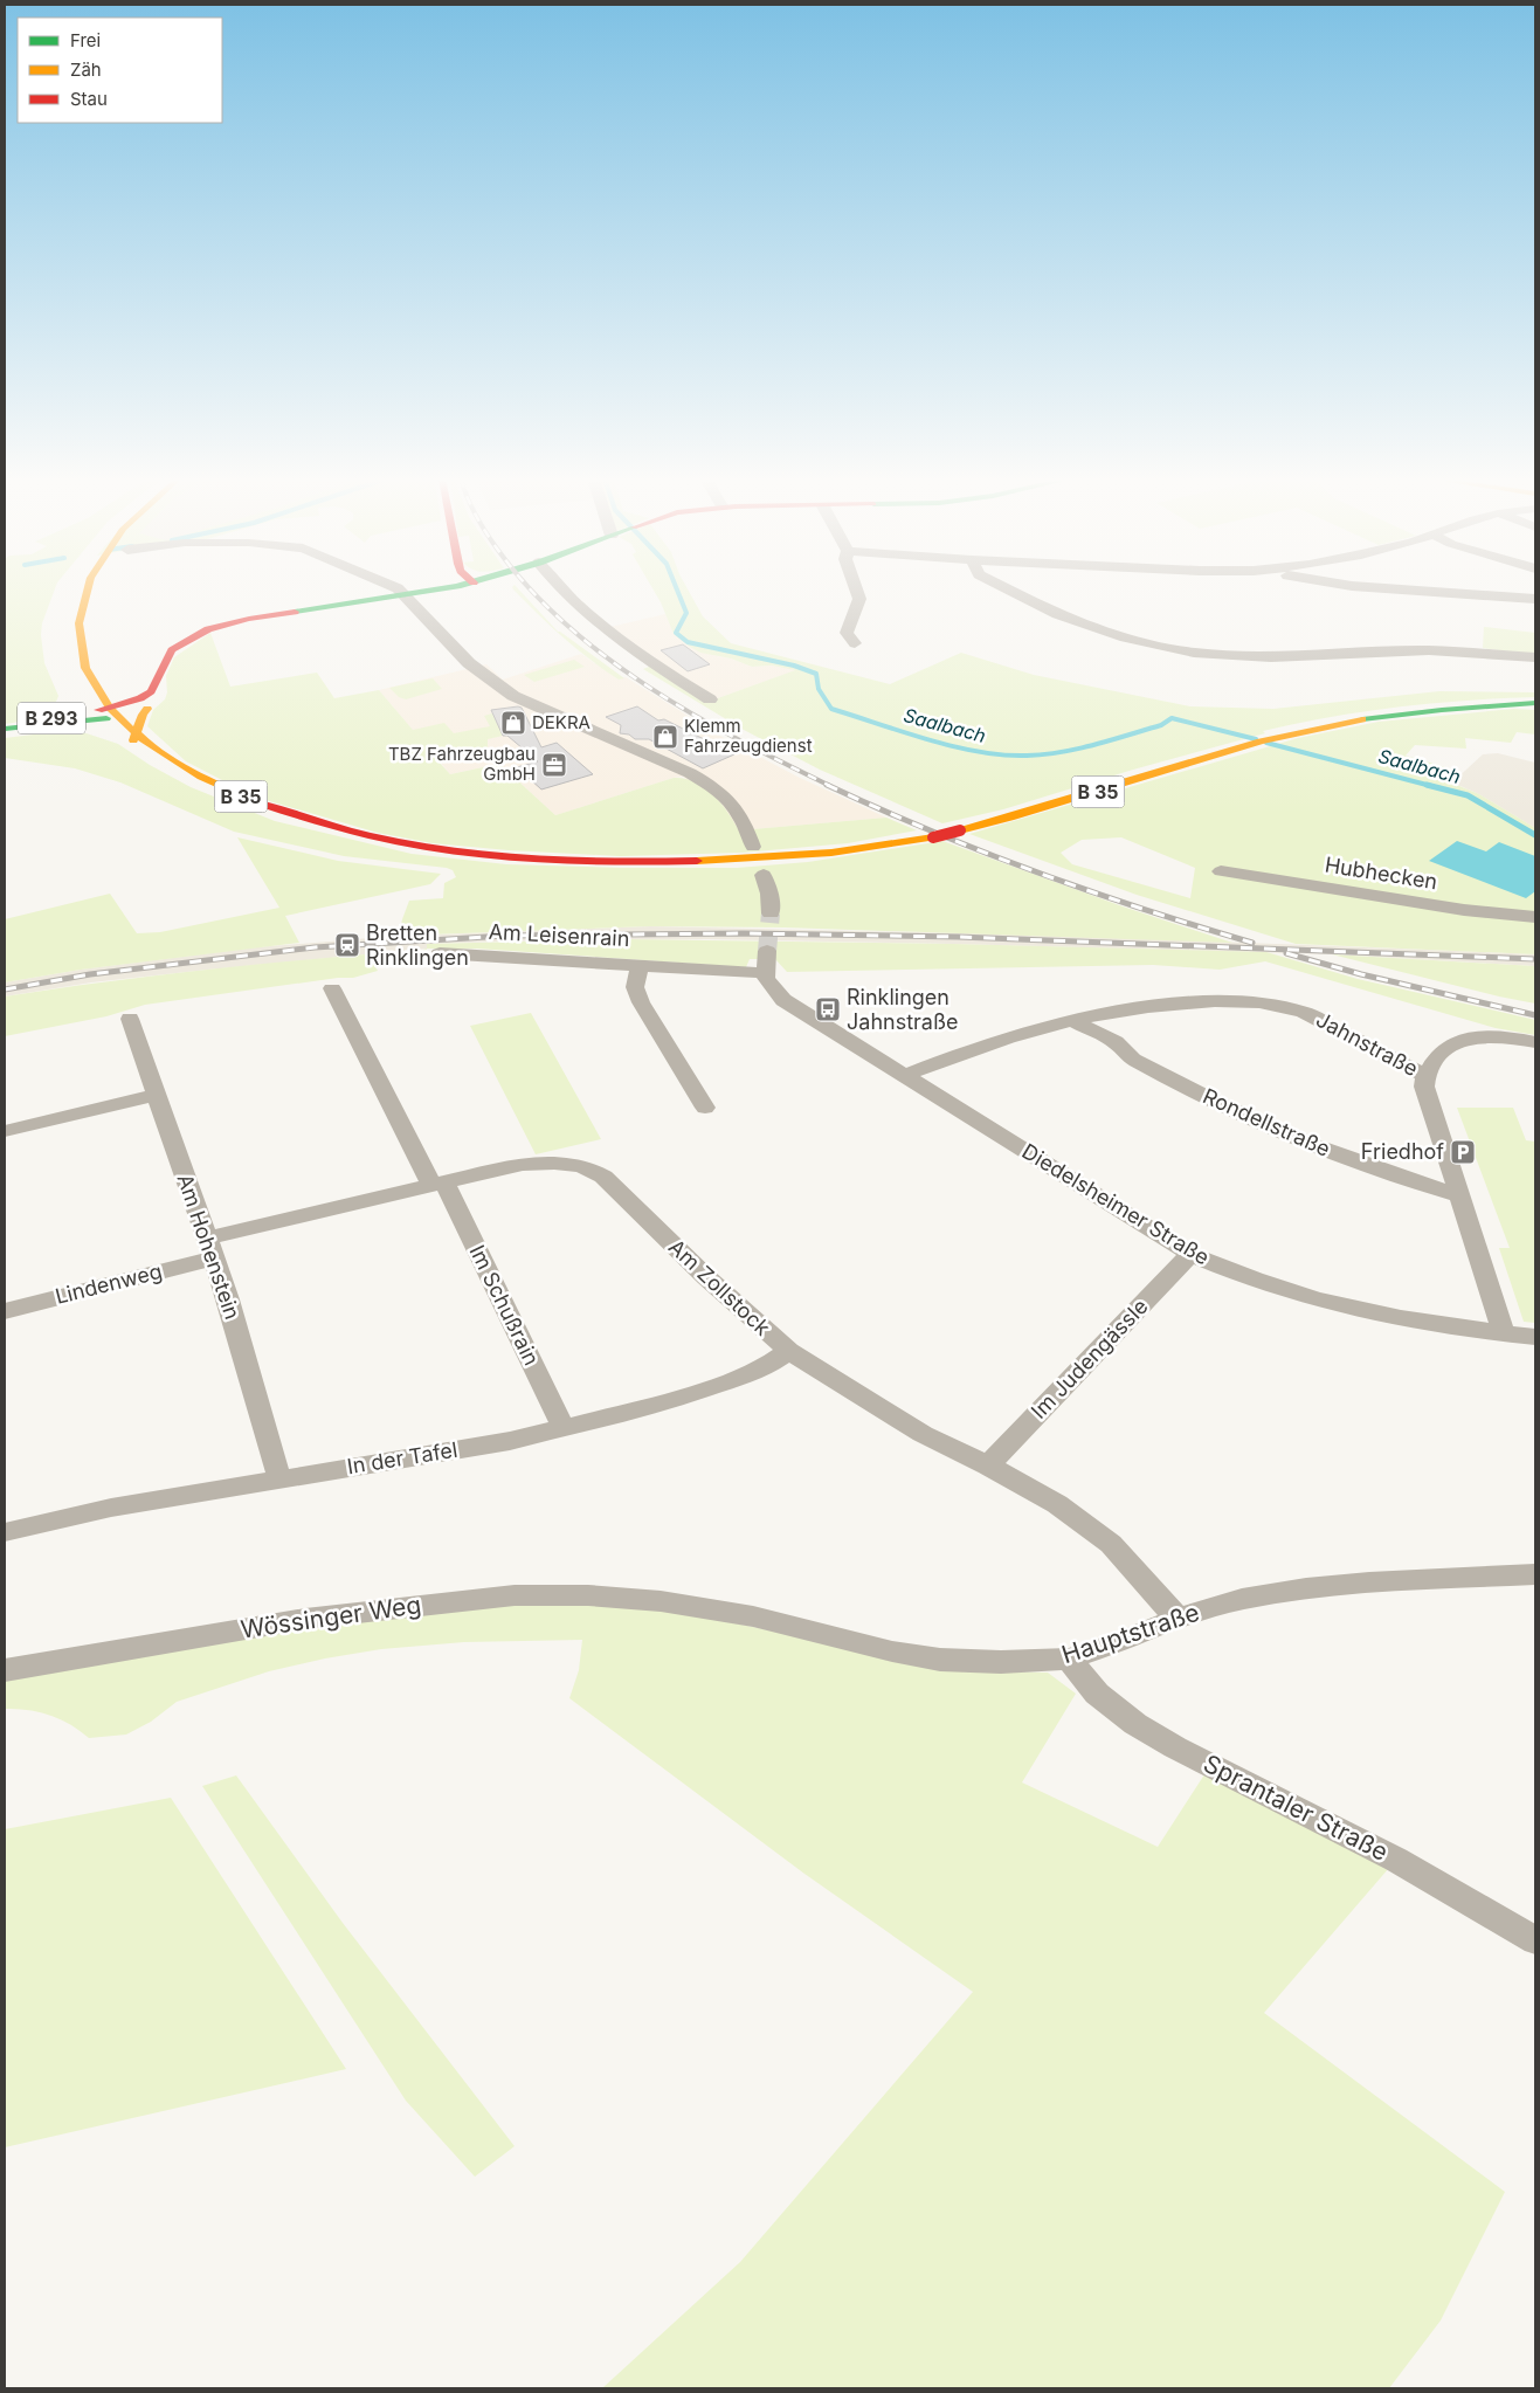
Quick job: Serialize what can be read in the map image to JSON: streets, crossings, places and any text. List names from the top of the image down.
{
  "streets": {
    "main road": ["B 293", "B 35"],
    "street": [
      "Hubhecken",
      "Am Leisenrain",
      "Jahnstraße",
      "Rondellstraße",
      "Diedelsheimer Straße",
      "Am Hohenstein",
      "Lindenweg",
      "Am Zollstock",
      "Im Schußrain",
      "Im Judengässle",
      "In der Tafel",
      "Wössinger Weg",
      "Hauptstraße",
      "Sprantaler Straße"
    ]
  },
  "crossings": [
    ["B 293", "B 35"],
    ["Am Leisenrain", "Diedelsheimer Straße"],
    ["Jahnstraße", "Rondellstraße"],
    ["Jahnstraße", "Diedelsheimer Straße"],
    ["Diedelsheimer Straße", "Im Judengässle"],
    ["Am Hohenstein", "Lindenweg"],
    ["Am Hohenstein", "Am Zollstock"],
    ["Am Hohenstein", "In der Tafel"],
    ["Lindenweg", "Am Zollstock"],
    ["Am Zollstock", "Im Schußrain"],
    ["Am Zollstock", "Im Judengässle"],
    ["Am Zollstock", "In der Tafel"],
    ["Am Zollstock", "Hauptstraße"],
    ["Im Schußrain", "In der Tafel"],
    ["Wössinger Weg", "Hauptstraße"],
    ["Hauptstraße", "Sprantaler Straße"]
  ],
  "water": ["Saalbach"],
  "places": {
    "shop": ["DEKRA", "Klemm Fahrzeugdienst"],
    "office": ["TBZ Fahrzeugbau GmbH"],
    "station": ["Bretten Rinklingen"],
    "bus stop": ["Rinklingen Jahnstraße"],
    "parking": ["Friedhof"]
  },
  "legend": ["Frei", "Zäh", "Stau"]
}
